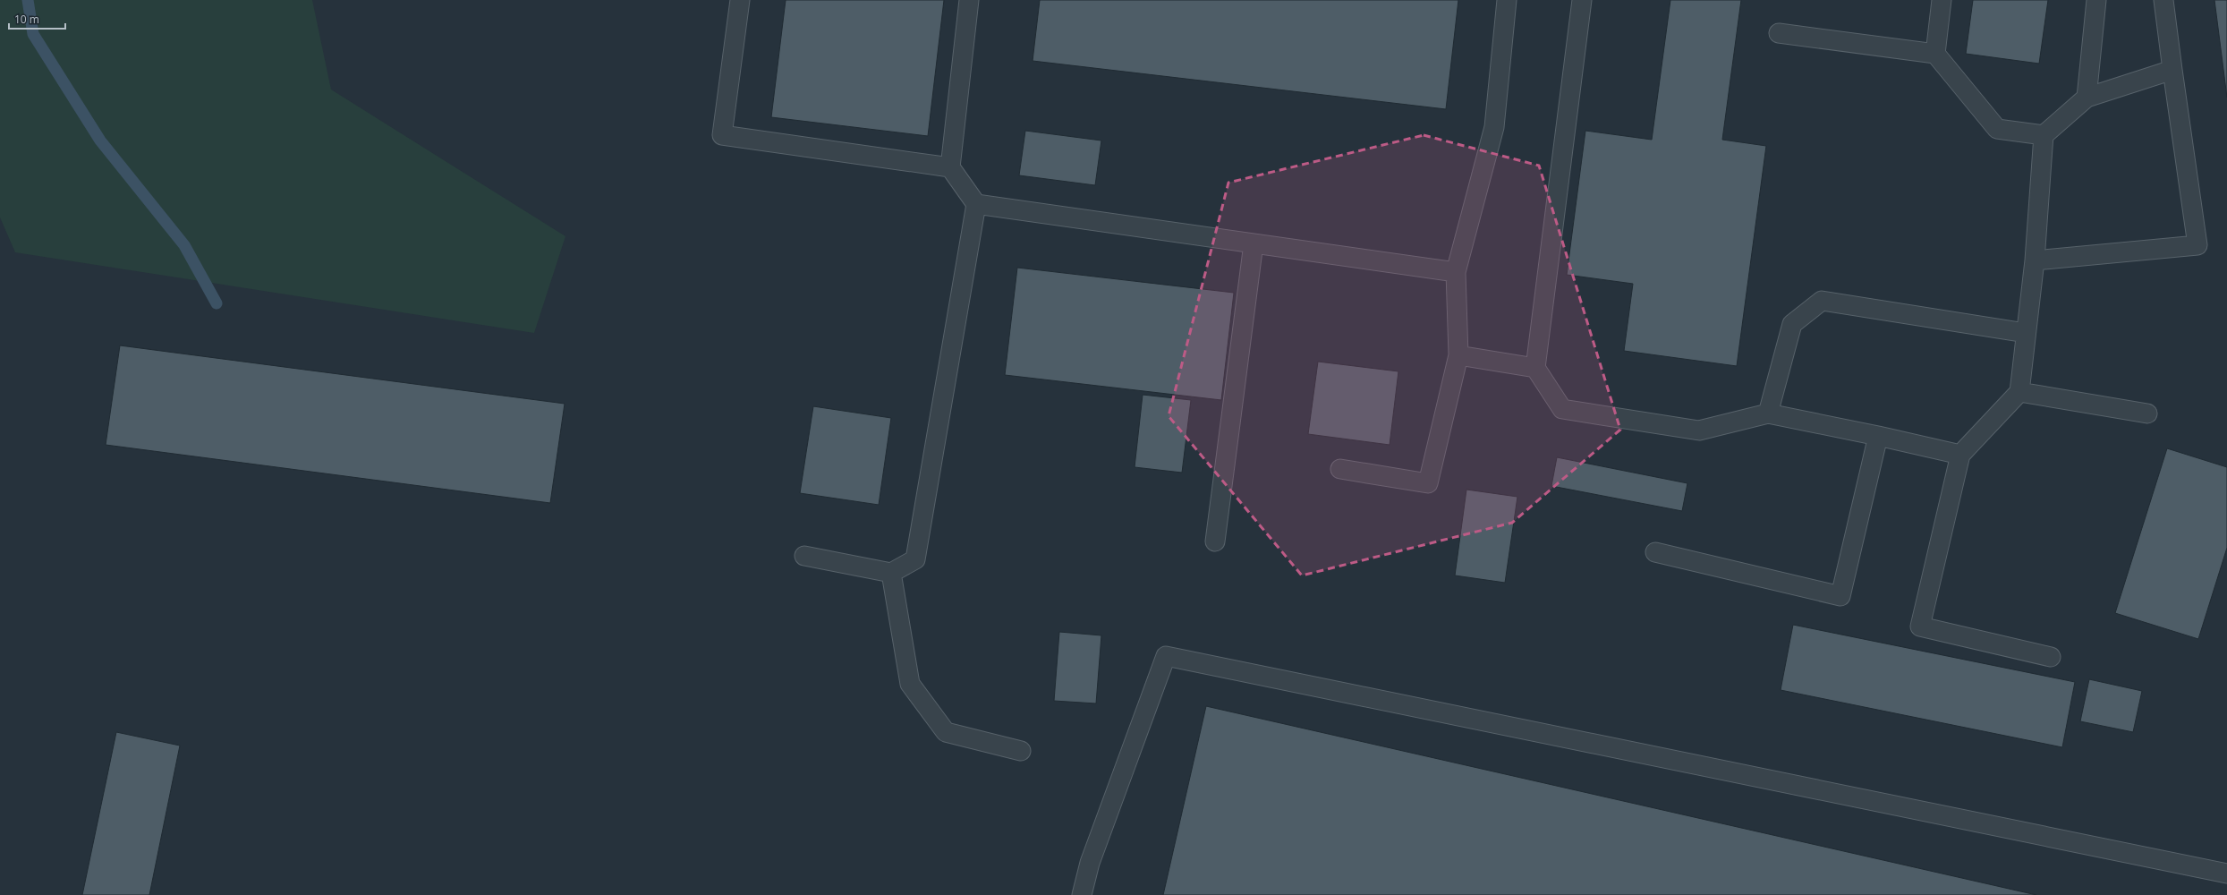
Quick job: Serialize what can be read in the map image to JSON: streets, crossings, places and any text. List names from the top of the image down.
{
  "scale_bar": "10 m"
}
